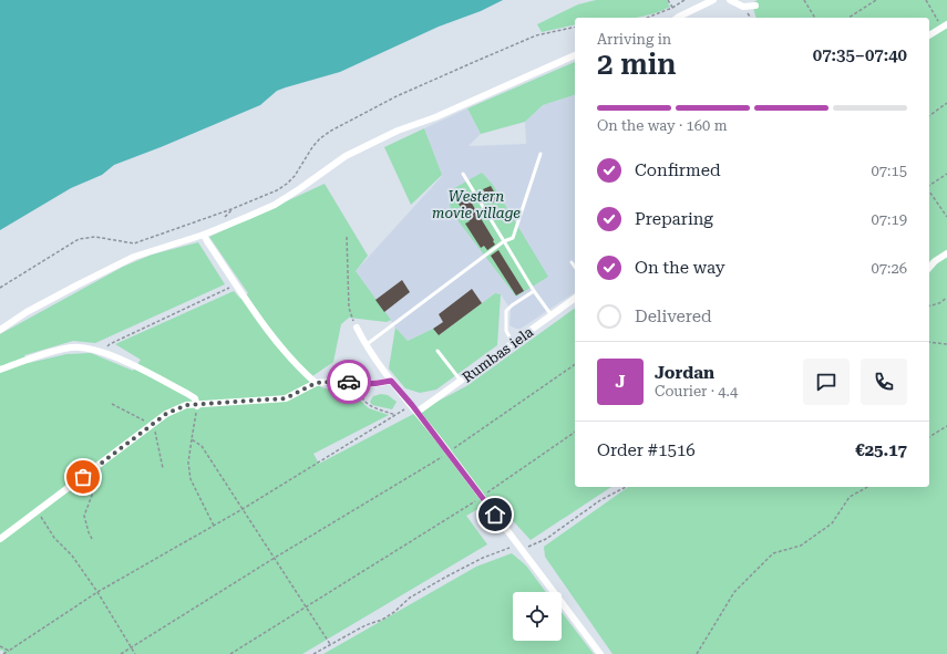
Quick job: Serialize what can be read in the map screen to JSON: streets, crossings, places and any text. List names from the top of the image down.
{
  "streets": {
    "street": ["Rumbas iela"]
  },
  "parks": ["Western movie village"],
  "page": {
    "heading": ["2 min", "Arriving in", "07:35–07:40"],
    "panel": [
      "Jordan",
      "Courier · 4.4",
      "Order #1516",
      "€25.17"
    ],
    "bar": "On the way · 160 m",
    "list": [
      ["Confirmed", "07:15"],
      ["Preparing", "07:19"],
      ["On the way", "07:26"],
      "Delivered"
    ],
    "round": "J"
  }
}
